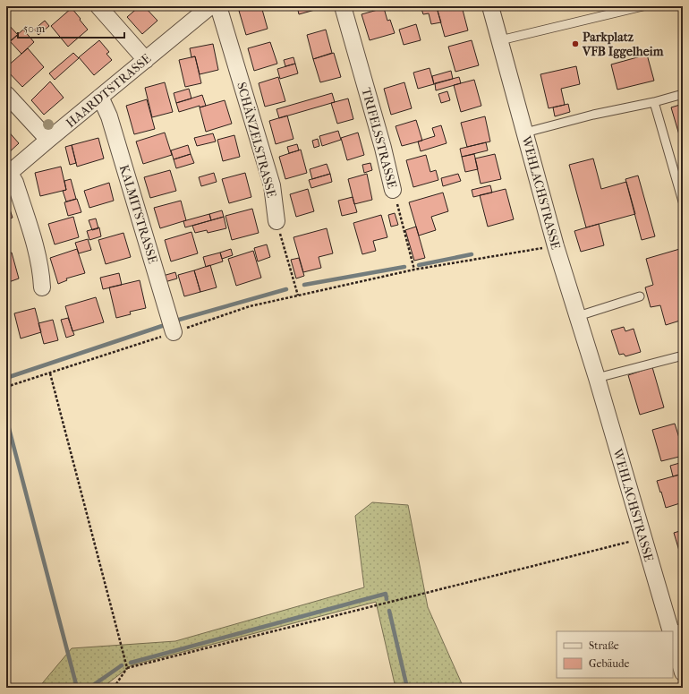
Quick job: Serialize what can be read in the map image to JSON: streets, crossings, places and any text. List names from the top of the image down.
{
  "streets": {
    "street": [
      "HAARDTSTRASSE",
      "TRIFELSSTRASSE",
      "SCHÄNZELSTRASSE",
      "WEHLACHSTRASSE",
      "KALMITSTRASSE"
    ]
  },
  "crossings": [
    ["HAARDTSTRASSE", "KALMITSTRASSE"]
  ],
  "places": ["Parkplatz VFB Iggelheim"],
  "legend": ["Straße", "Gebäude"],
  "scale_bar": "50 m"
}
